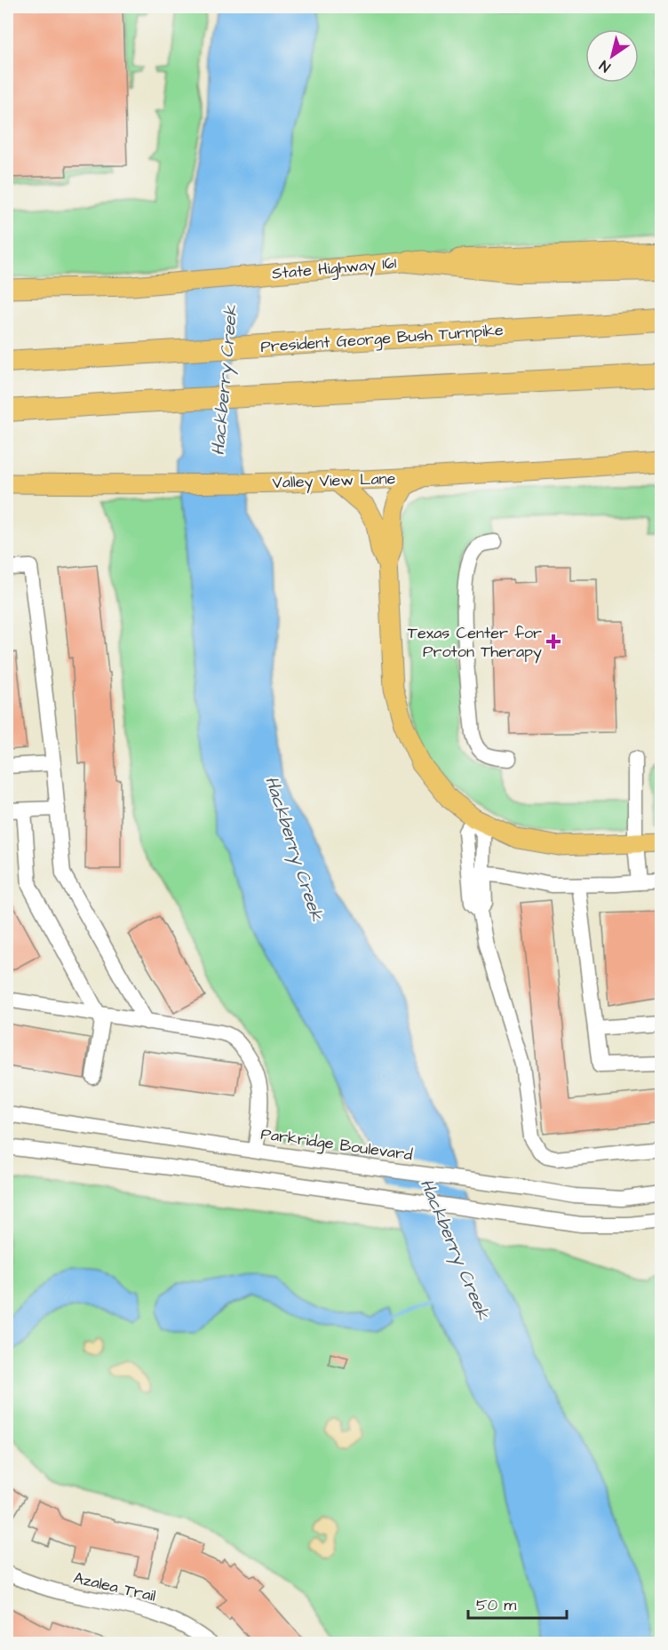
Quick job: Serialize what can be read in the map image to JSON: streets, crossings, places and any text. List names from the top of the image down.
{
  "streets": {
    "highway": ["President George Bush Turnpike"],
    "main road": ["State Highway 161", "Valley View Lane"],
    "street": ["Parkridge Boulevard", "Azalea Trail"]
  },
  "water": ["Hackberry Creek"],
  "places": {
    "health": ["Texas Center for Proton Therapy"]
  },
  "scale_bar": "50 m",
  "north": "bottom left"
}
